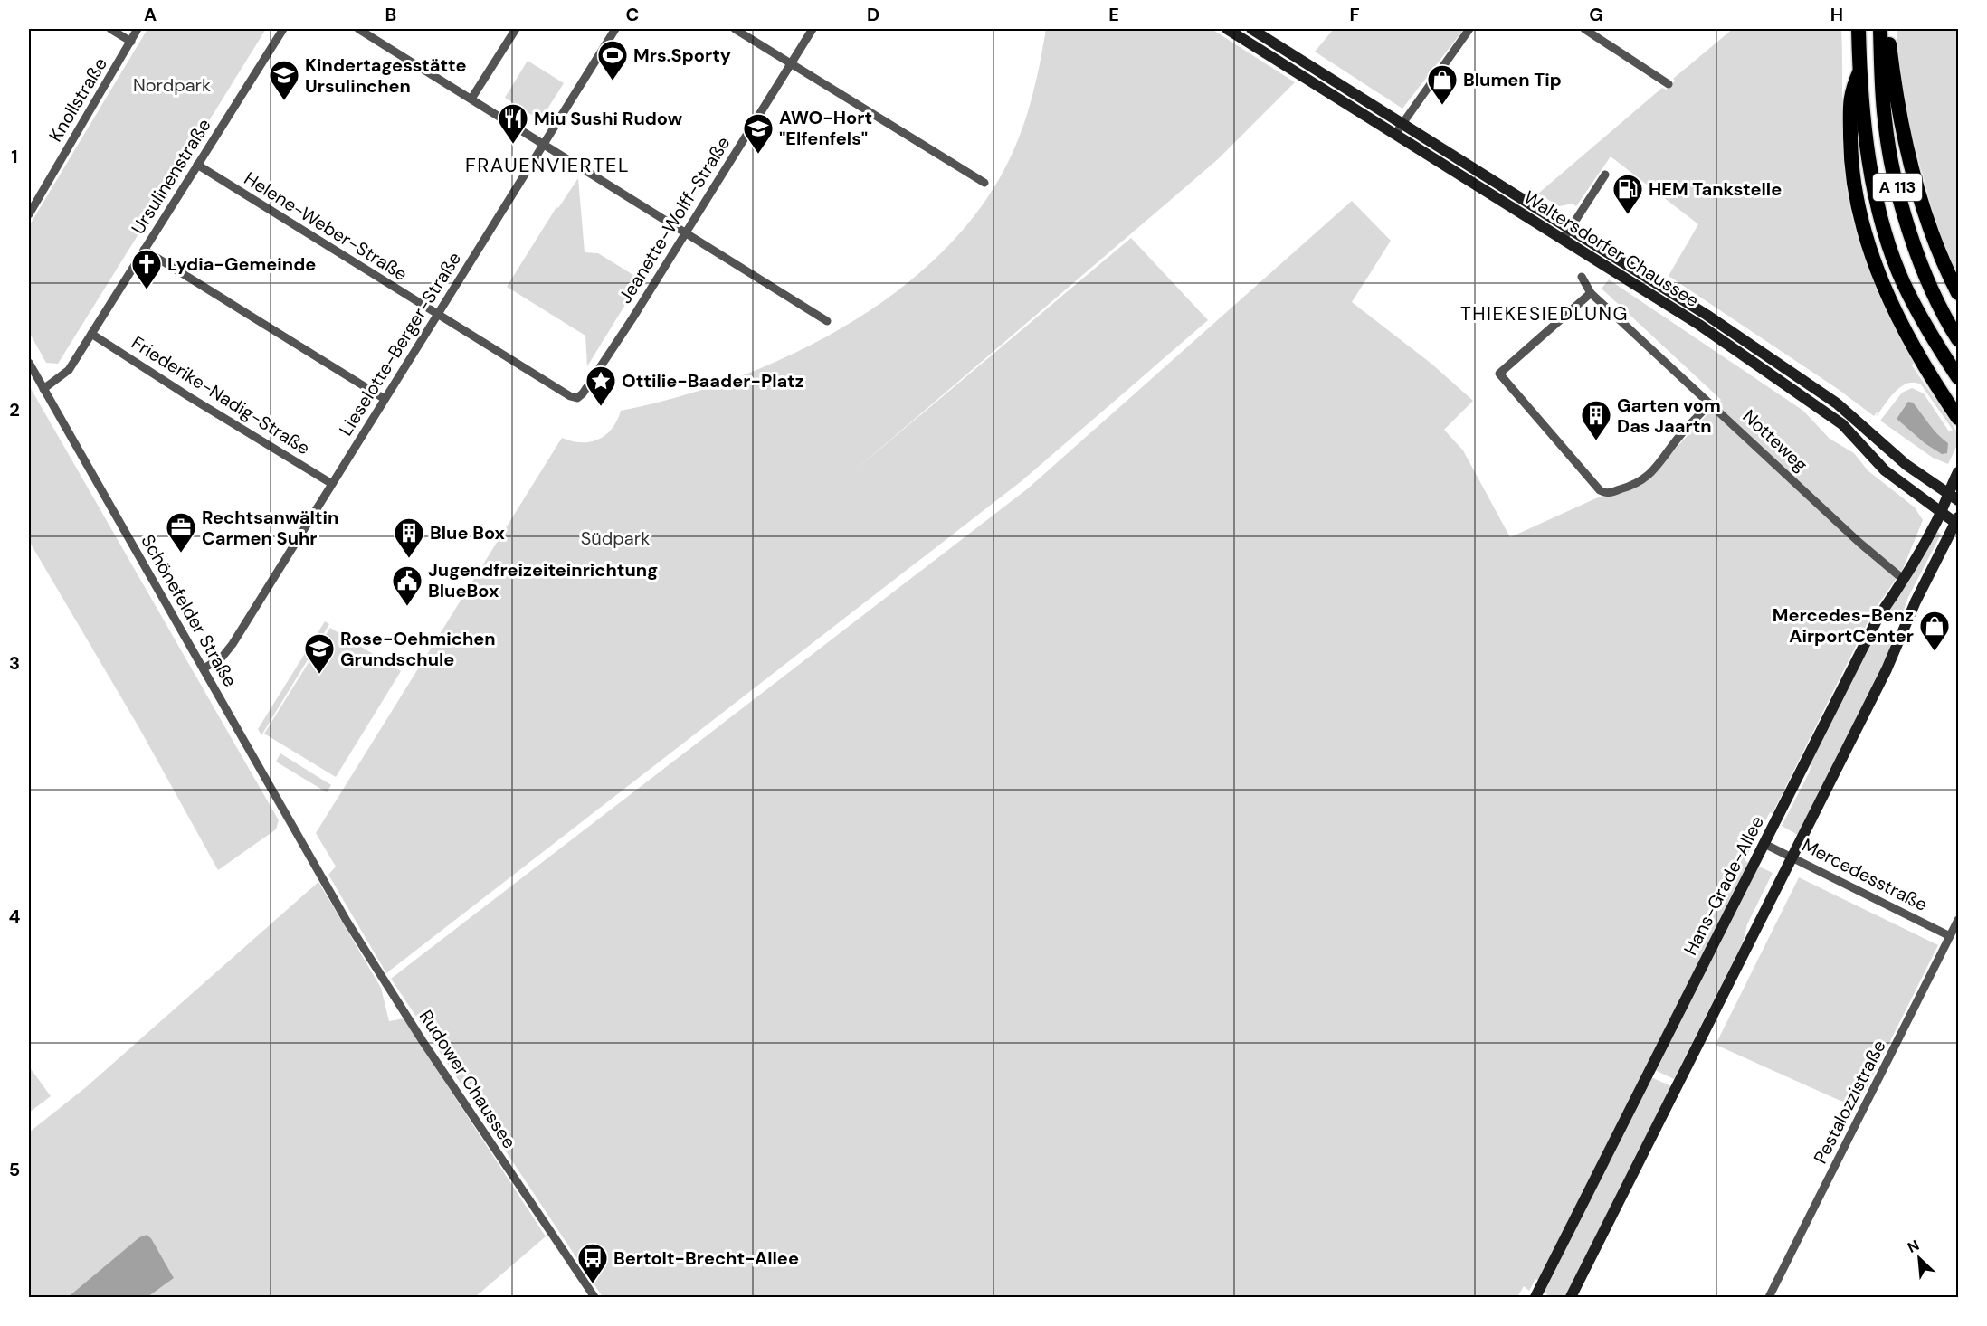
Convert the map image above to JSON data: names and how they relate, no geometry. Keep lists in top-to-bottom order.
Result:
{
  "streets": {
    "highway": ["A 113"],
    "street": [
      "Knollstraße",
      "Ursulinenstraße",
      "Jeanette-Wolff-Straße",
      "Helene-Weber-Straße",
      "Waltersdorfer Chaussee",
      "Lieselotte-Berger-Straße",
      "Friederike-Nadig-Straße",
      "Notteweg",
      "Schönefelder Straße",
      "Mercedesstraße",
      "Hans-Grade-Allee",
      "Rudower Chaussee",
      "Pestalozzistraße"
    ]
  },
  "crossings": [
    ["Ursulinenstraße", "Helene-Weber-Straße"],
    ["Ursulinenstraße", "Friederike-Nadig-Straße"],
    ["Ursulinenstraße", "Schönefelder Straße"],
    ["Jeanette-Wolff-Straße", "Helene-Weber-Straße"],
    ["Helene-Weber-Straße", "Lieselotte-Berger-Straße"],
    ["Waltersdorfer Chaussee", "Hans-Grade-Allee"],
    ["Lieselotte-Berger-Straße", "Friederike-Nadig-Straße"],
    ["Lieselotte-Berger-Straße", "Schönefelder Straße"],
    ["Notteweg", "Hans-Grade-Allee"],
    ["Schönefelder Straße", "Rudower Chaussee"],
    ["Mercedesstraße", "Hans-Grade-Allee"],
    ["Mercedesstraße", "Pestalozzistraße"]
  ],
  "districts": ["FRAUENVIERTEL", "THIEKESIEDLUNG"],
  "parks": ["Nordpark", "Südpark"],
  "places": {
    "sports": ["Mrs.Sporty"],
    "school or university": ["Kindertagesstätte Ursulinchen", "AWO-Hort \"Elfenfels\"", "Rose-Oehmichen Grundschule"],
    "shop": ["Blumen Tip", "Mercedes-Benz AirportCenter"],
    "restaurant": ["Miu Sushi Rudow"],
    "fuel station": ["HEM Tankstelle"],
    "church": ["Lydia-Gemeinde"],
    "place": ["Ottilie-Baader-Platz"],
    "building": ["Garten vom Das Jaartn", "Blue Box"],
    "office": ["Rechtsanwältin Carmen Suhr"],
    "public building": ["Jugendfreizeiteinrichtung BlueBox"],
    "bus stop": ["Bertolt-Brecht-Allee"]
  },
  "north": "top left",
  "grid": {
    "columns": [
      "A",
      "B",
      "C",
      "D",
      "E",
      "F",
      "G",
      "H"
    ],
    "rows": [
      "1",
      "2",
      "3",
      "4",
      "5"
    ]
  }
}
